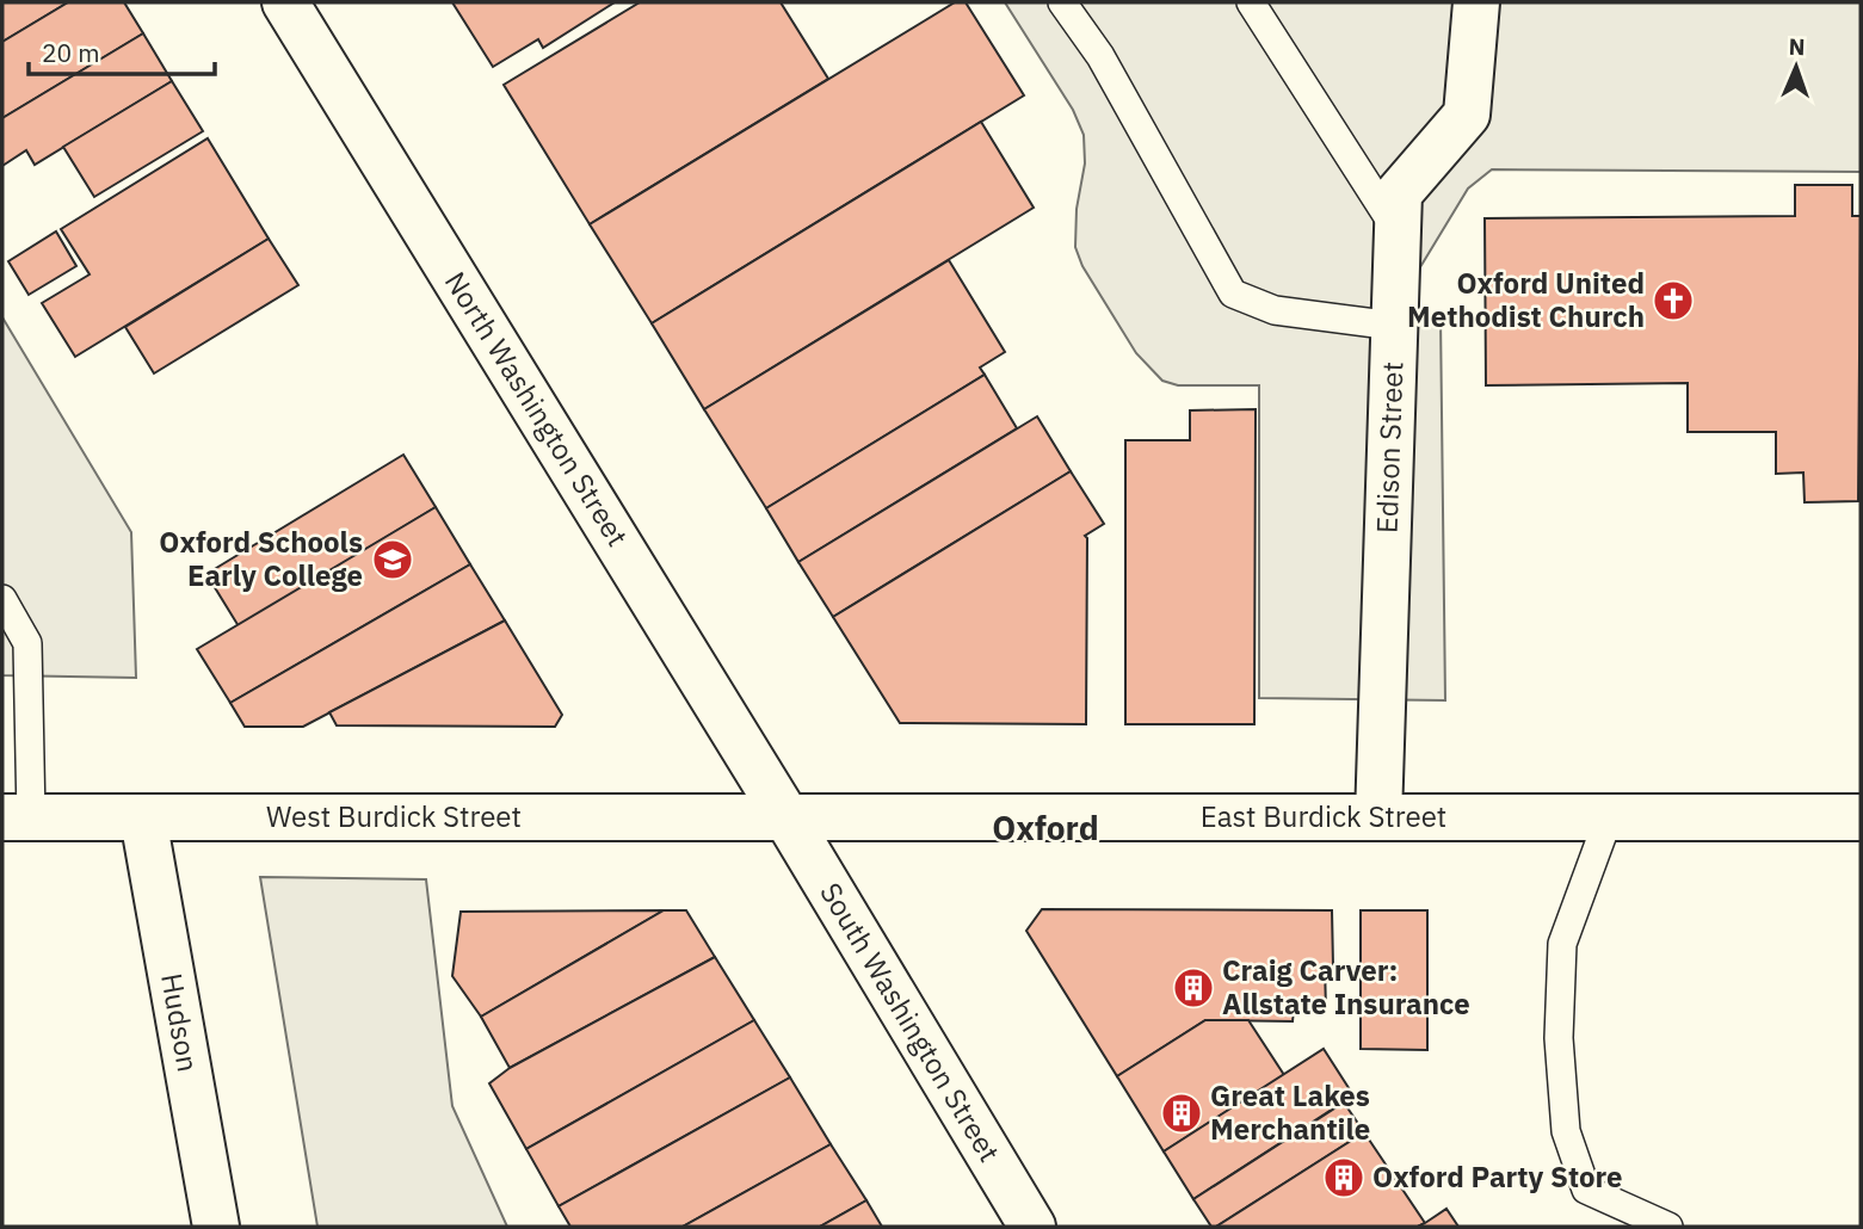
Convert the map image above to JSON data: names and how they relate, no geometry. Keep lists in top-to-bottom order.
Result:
{
  "streets": {
    "main road": [
      "North Washington Street",
      "Edison Street",
      "West Burdick Street",
      "East Burdick Street",
      "Hudson",
      "South Washington Street"
    ]
  },
  "crossings": [
    ["North Washington Street", "West Burdick Street"],
    ["North Washington Street", "East Burdick Street"],
    ["North Washington Street", "South Washington Street"],
    ["Edison Street", "East Burdick Street"],
    ["West Burdick Street", "East Burdick Street"],
    ["West Burdick Street", "Hudson"],
    ["West Burdick Street", "South Washington Street"],
    ["East Burdick Street", "South Washington Street"]
  ],
  "districts": ["Oxford"],
  "places": {
    "church": ["Oxford United Methodist Church"],
    "school or university": ["Oxford Schools Early College"],
    "building": ["Craig Carver: Allstate Insurance", "Great Lakes Merchantile", "Oxford Party Store"]
  },
  "scale_bar": "20 m",
  "north": "top"
}
